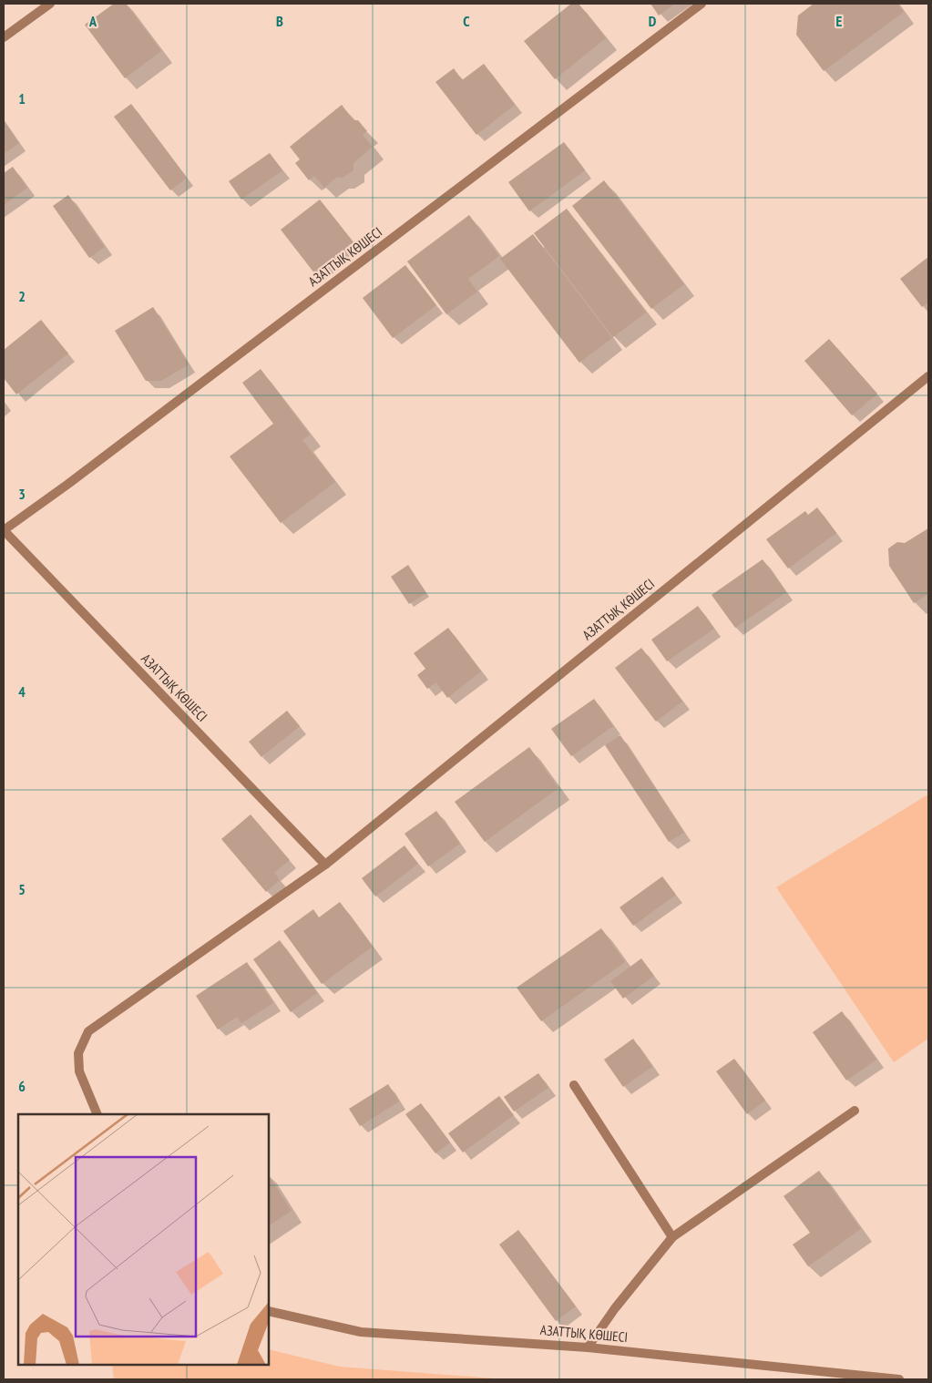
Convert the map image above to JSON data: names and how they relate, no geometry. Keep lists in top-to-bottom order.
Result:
{
  "streets": {
    "street": ["АЗАТТЫҚ КӨШЕСІ"]
  },
  "grid": {
    "columns": [
      "A",
      "B",
      "C",
      "D",
      "E"
    ],
    "rows": [
      "1",
      "2",
      "3",
      "4",
      "5",
      "6"
    ]
  }
}
